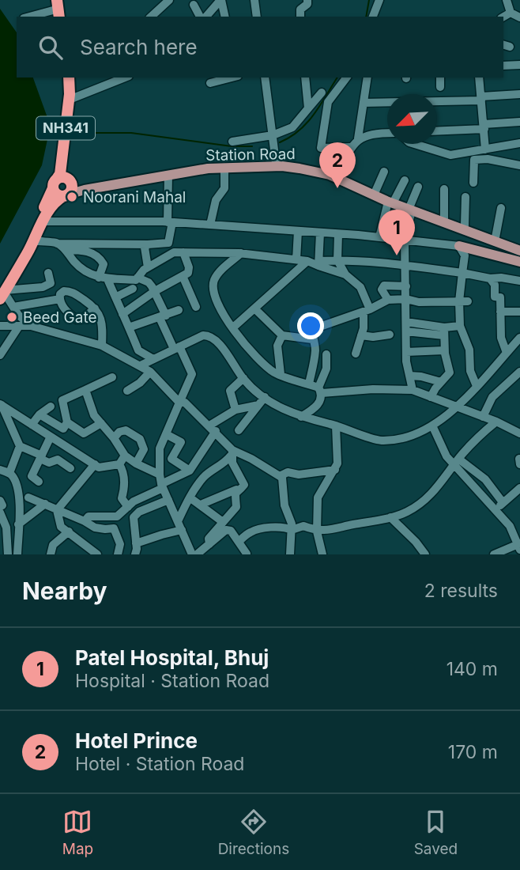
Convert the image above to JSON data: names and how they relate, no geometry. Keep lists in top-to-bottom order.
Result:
{
  "streets": {
    "highway": ["NH341"],
    "main road": ["Station Road"]
  },
  "crossings": [
    ["NH341", "Station Road"]
  ],
  "places": ["Noorani Mahal", "Beed Gate"],
  "north": "bottom left",
  "page": {
    "search": "Search here",
    "pins": ["2", "1"],
    "heading": ["Nearby", "2 results"],
    "list": [
      {
        "mark": "1",
        "name": "Patel Hospital, Bhuj",
        "note": "Hospital · Station Road",
        "value": "140 m"
      },
      {
        "mark": "2",
        "name": "Hotel Prince",
        "note": "Hotel · Station Road",
        "value": "170 m"
      }
    ],
    "nav": ["Map", "Directions", "Saved"]
  }
}
